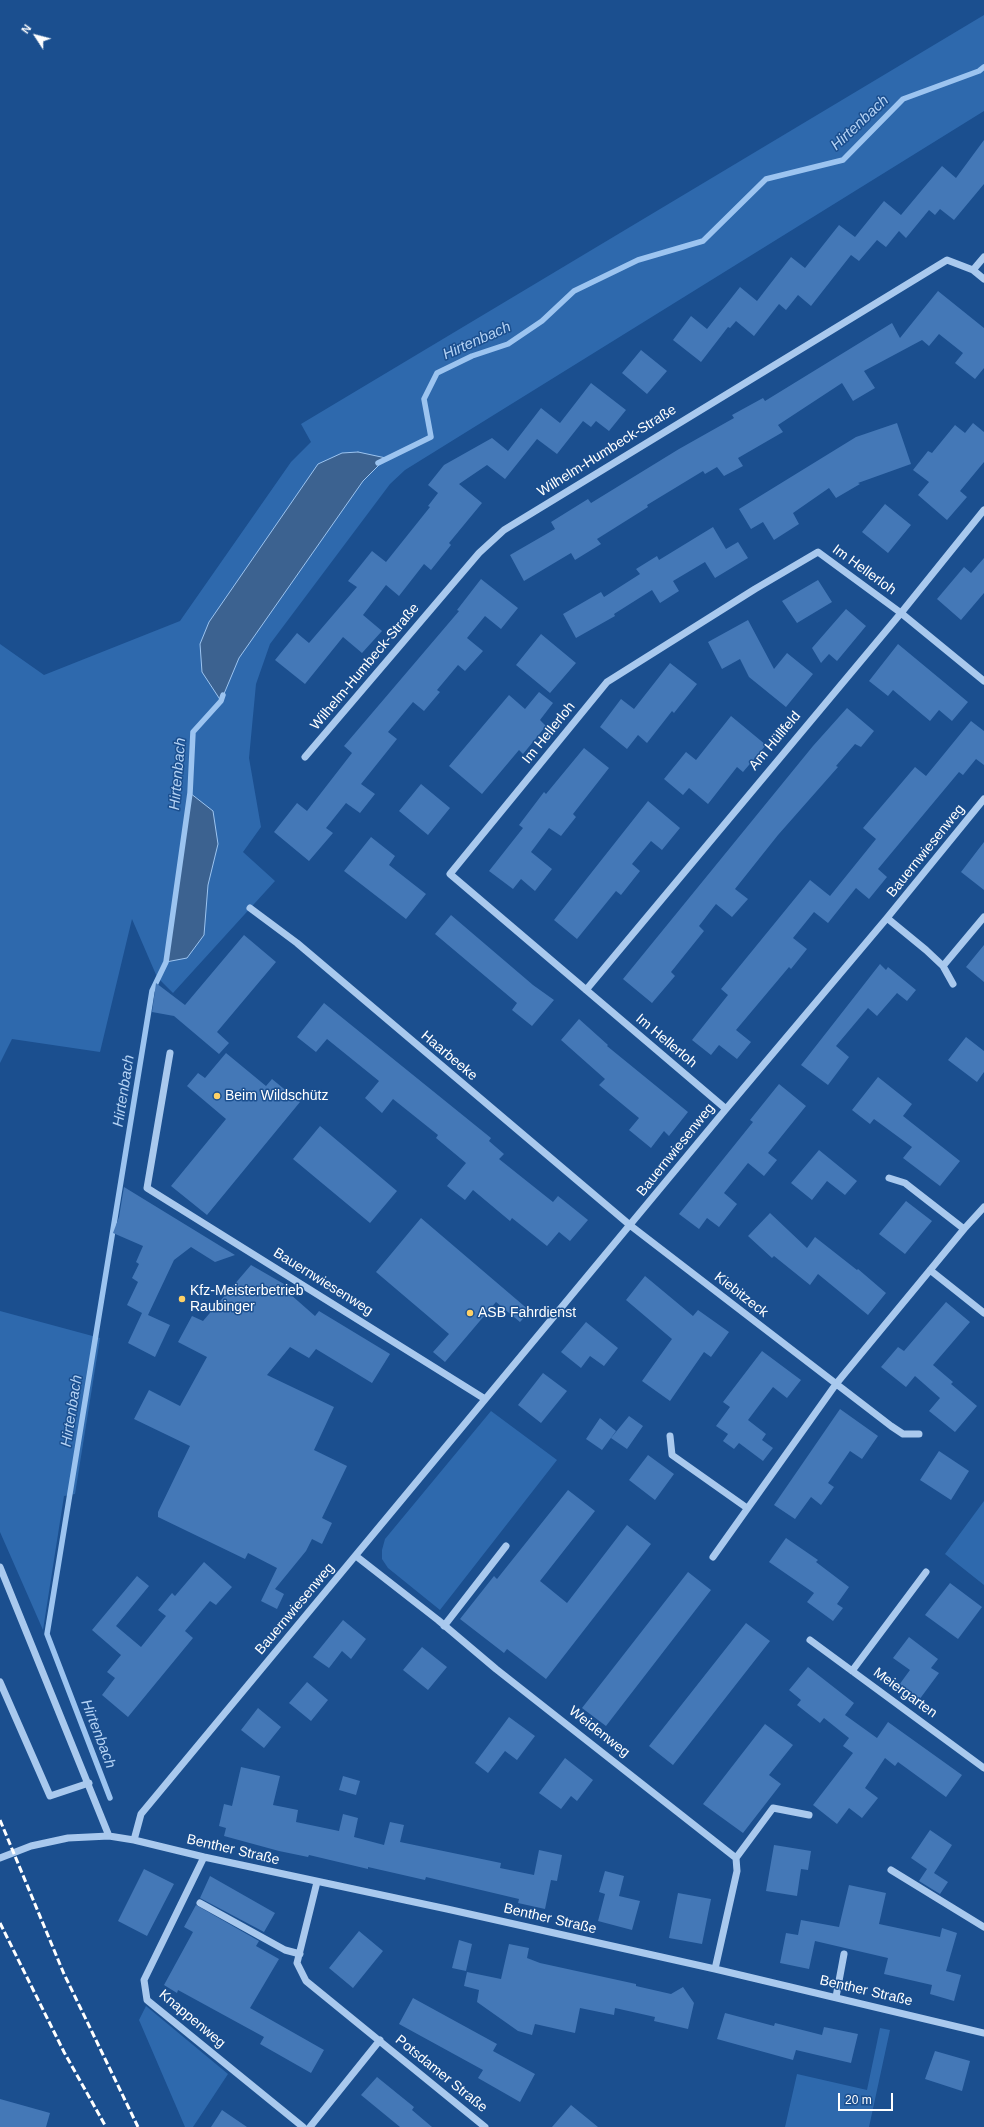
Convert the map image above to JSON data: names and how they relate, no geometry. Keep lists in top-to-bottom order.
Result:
{
  "streets": {
    "street": [
      "Wilhelm-Humbeck-Straße",
      "Im Hellerloh",
      "Am Hüllfeld",
      "Bauernwiesenweg",
      "Haarbeeke",
      "Kiebitzeck",
      "Meiergarten",
      "Weidenweg",
      "Benther Straße",
      "Knappenweg",
      "Potsdamer Straße"
    ]
  },
  "crossings": [
    ["Im Hellerloh", "Am Hüllfeld"],
    ["Im Hellerloh", "Bauernwiesenweg"],
    ["Bauernwiesenweg", "Haarbeeke"],
    ["Bauernwiesenweg", "Kiebitzeck"],
    ["Bauernwiesenweg", "Weidenweg"],
    ["Bauernwiesenweg", "Benther Straße"],
    ["Haarbeeke", "Kiebitzeck"],
    ["Benther Straße", "Knappenweg"],
    ["Benther Straße", "Potsdamer Straße"]
  ],
  "water": ["Hirtenbach"],
  "places": ["Beim Wildschütz", "Kfz-Meisterbetrieb Raubinger", "ASB Fahrdienst"],
  "scale_bar": "20 m",
  "north": "top left"
}
